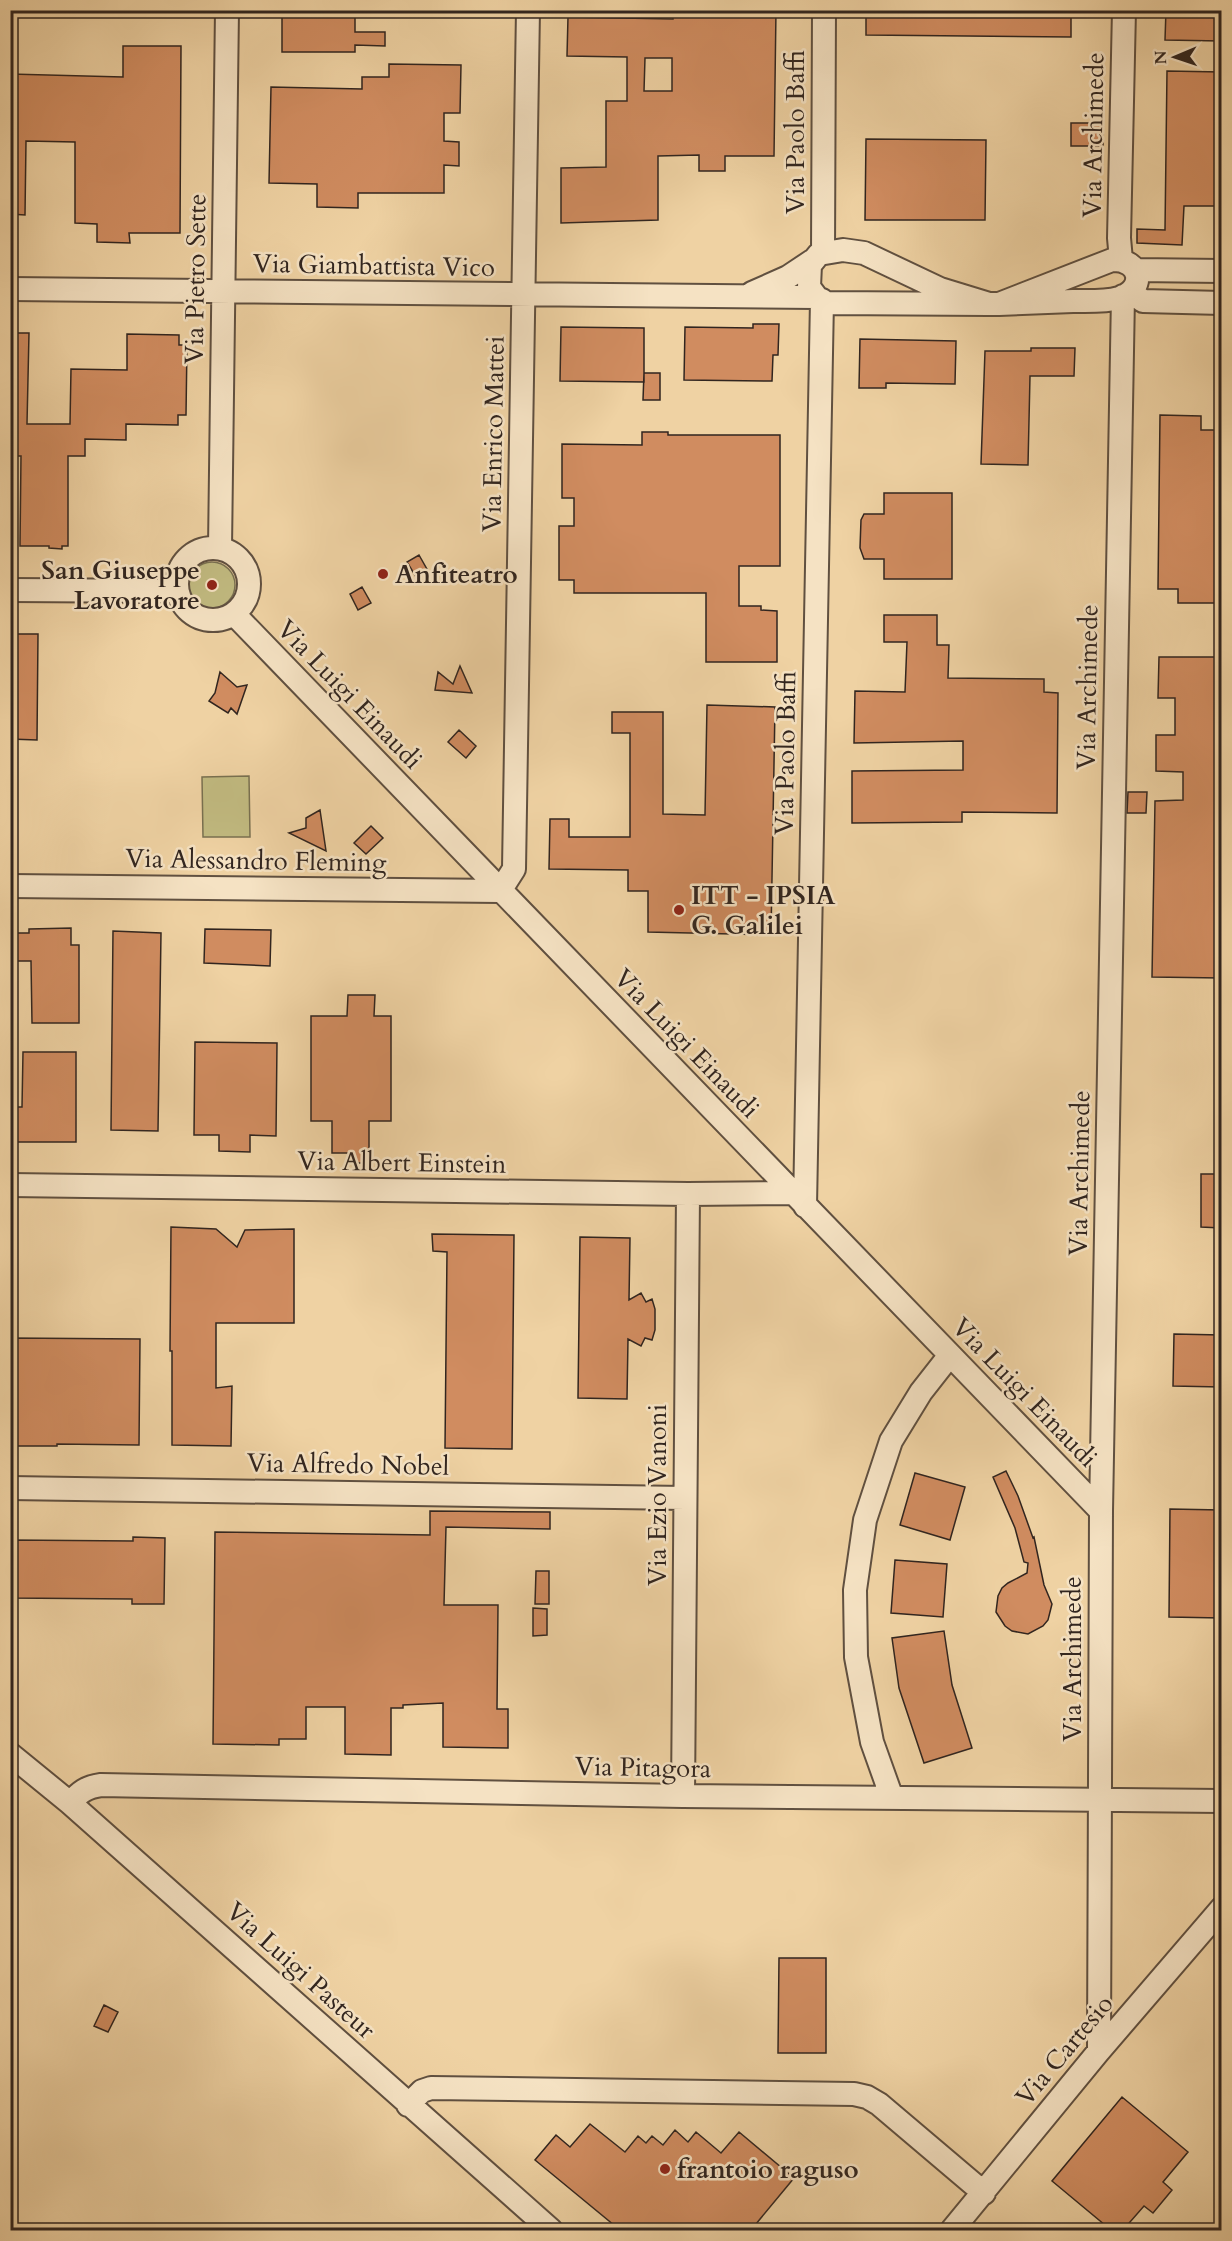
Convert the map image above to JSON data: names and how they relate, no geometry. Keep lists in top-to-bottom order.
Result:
{
  "streets": {
    "street": [
      "Via Paolo Baffi",
      "Via Archimede",
      "Via Giambattista Vico",
      "Via Pietro Sette",
      "Via Enrico Mattei",
      "Via Luigi Einaudi",
      "Via Alessandro Fleming",
      "Via Albert Einstein",
      "Via Alfredo Nobel",
      "Via Ezio Vanoni",
      "Via Pitagora",
      "Via Luigi Pasteur",
      "Via Cartesio"
    ]
  },
  "crossings": [
    ["Via Paolo Baffi", "Via Giambattista Vico"],
    ["Via Paolo Baffi", "Via Luigi Einaudi"],
    ["Via Paolo Baffi", "Via Albert Einstein"],
    ["Via Archimede", "Via Luigi Einaudi"],
    ["Via Archimede", "Via Pitagora"],
    ["Via Archimede", "Via Cartesio"],
    ["Via Giambattista Vico", "Via Pietro Sette"],
    ["Via Giambattista Vico", "Via Enrico Mattei"],
    ["Via Pietro Sette", "Via Luigi Einaudi"],
    ["Via Enrico Mattei", "Via Luigi Einaudi"],
    ["Via Enrico Mattei", "Via Alessandro Fleming"],
    ["Via Luigi Einaudi", "Via Alessandro Fleming"],
    ["Via Luigi Einaudi", "Via Albert Einstein"],
    ["Via Albert Einstein", "Via Ezio Vanoni"],
    ["Via Alfredo Nobel", "Via Ezio Vanoni"],
    ["Via Ezio Vanoni", "Via Pitagora"],
    ["Via Pitagora", "Via Luigi Pasteur"]
  ],
  "places": [
    "Anfiteatro",
    "San Giuseppe Lavoratore",
    "ITT - IPSIA G. Galilei",
    "frantoio raguso"
  ],
  "north": "left"
}
